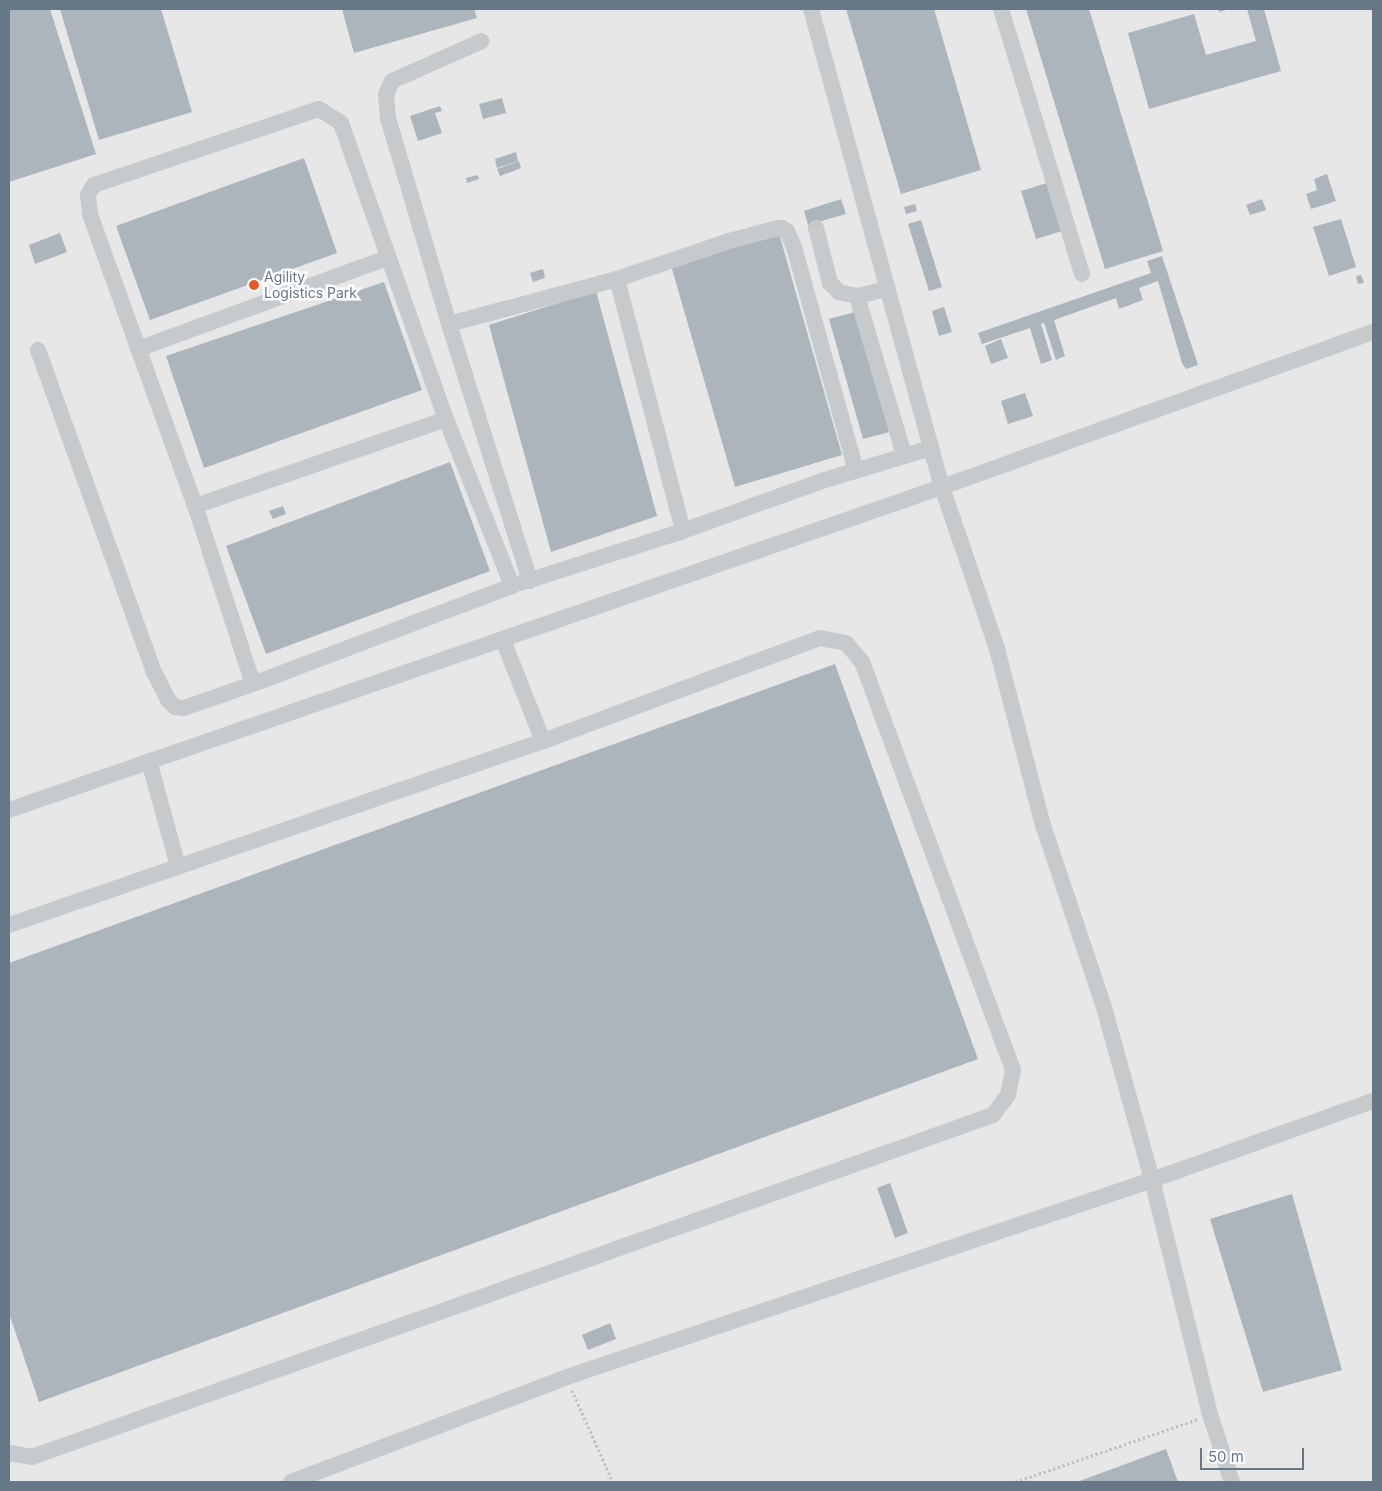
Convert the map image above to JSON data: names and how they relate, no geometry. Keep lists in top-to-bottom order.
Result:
{
  "places": ["Agility Logistics Park"],
  "scale_bar": "50 m"
}
